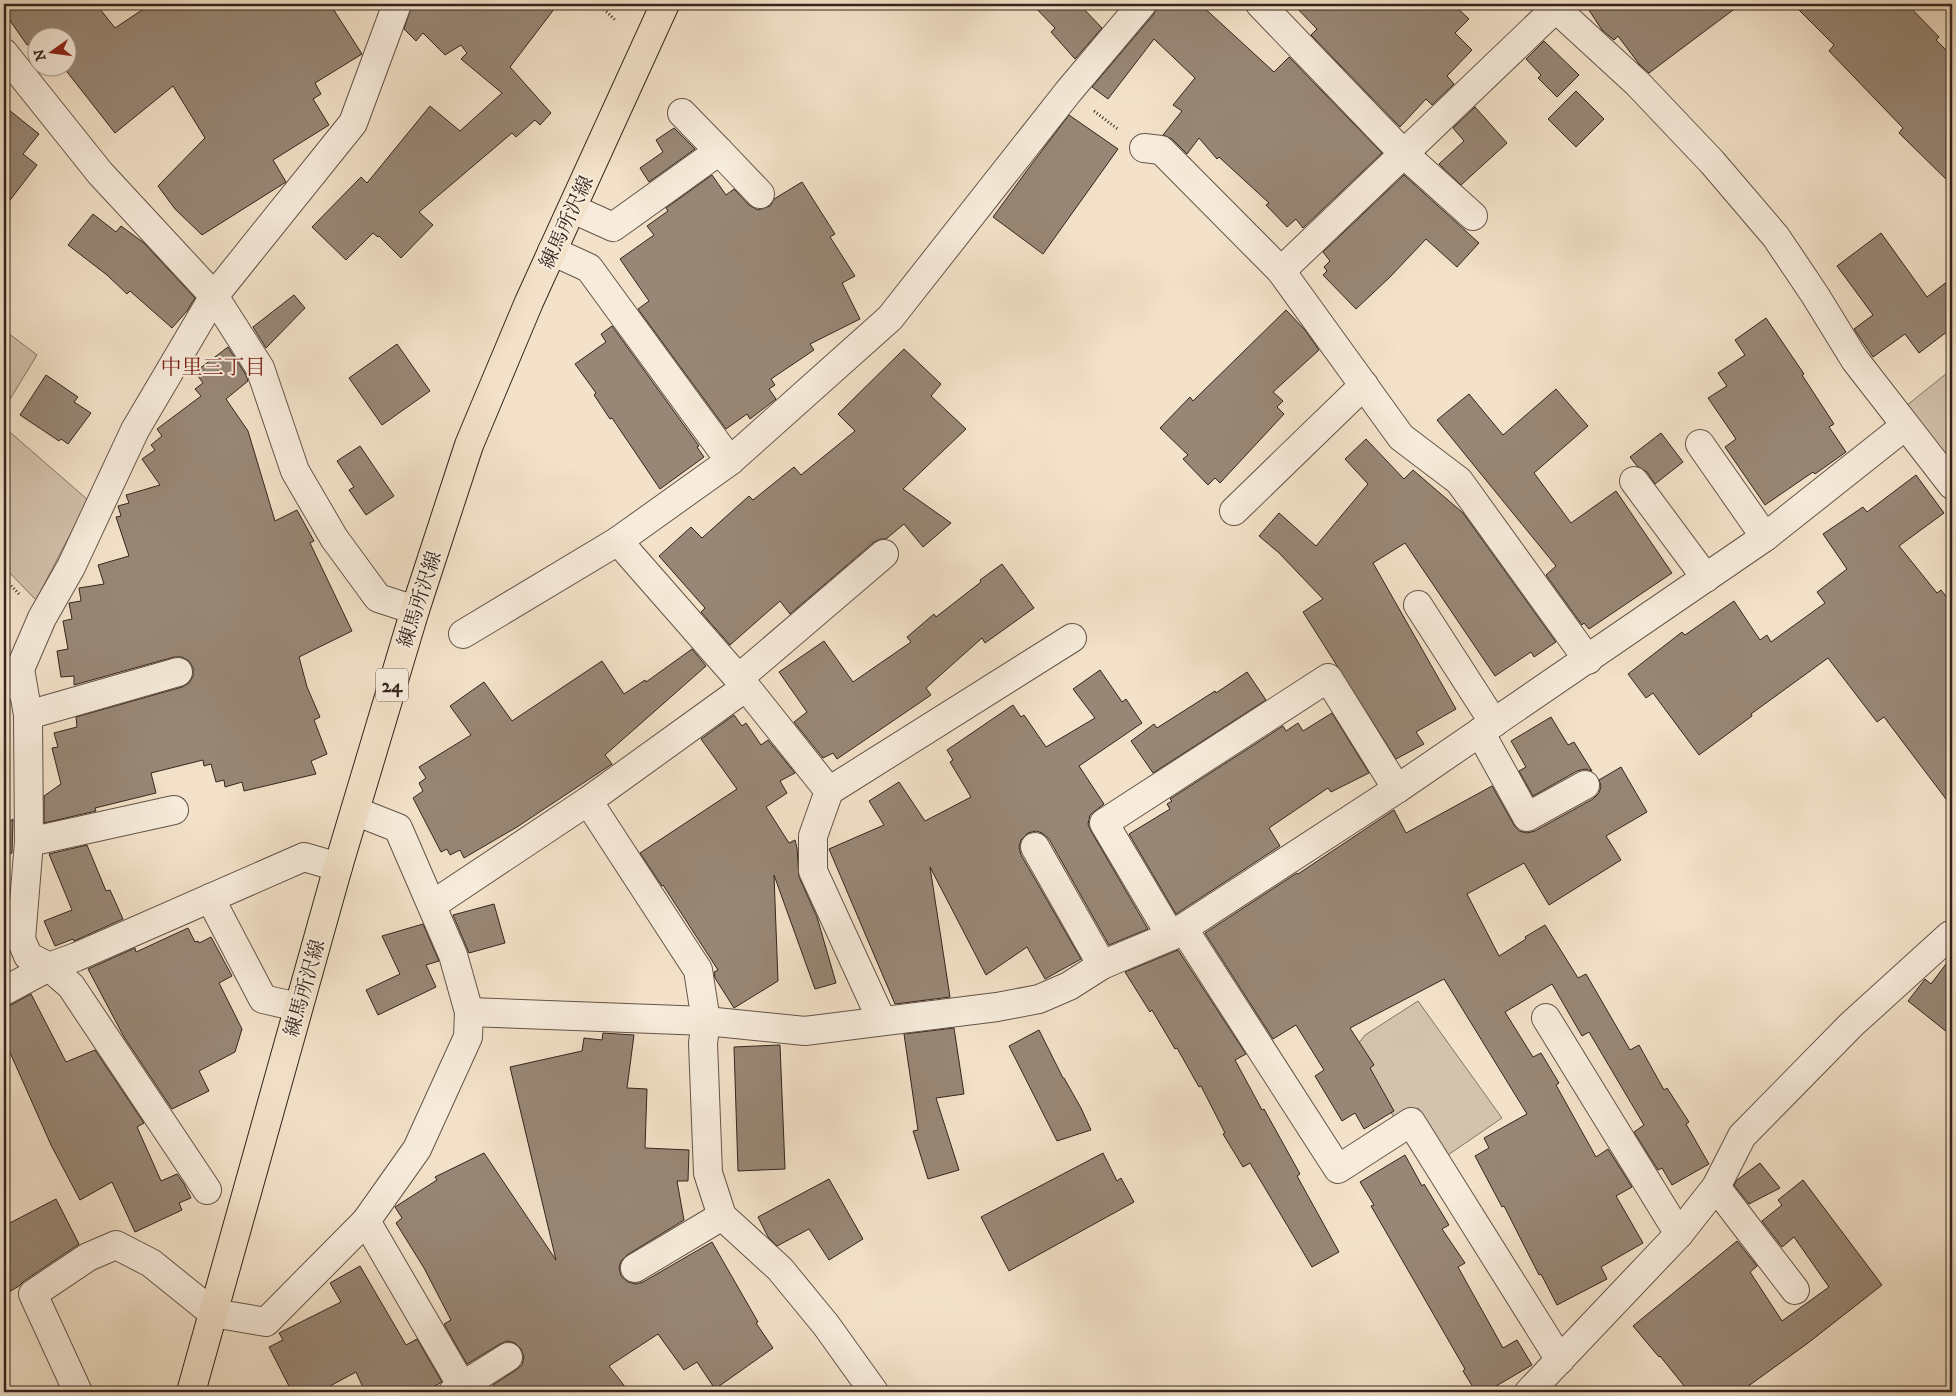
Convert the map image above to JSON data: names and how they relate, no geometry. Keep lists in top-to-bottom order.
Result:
{
  "streets": {
    "main road": ["練馬所沢線", "24"]
  },
  "districts": ["中里三丁目"],
  "north": "left"
}
